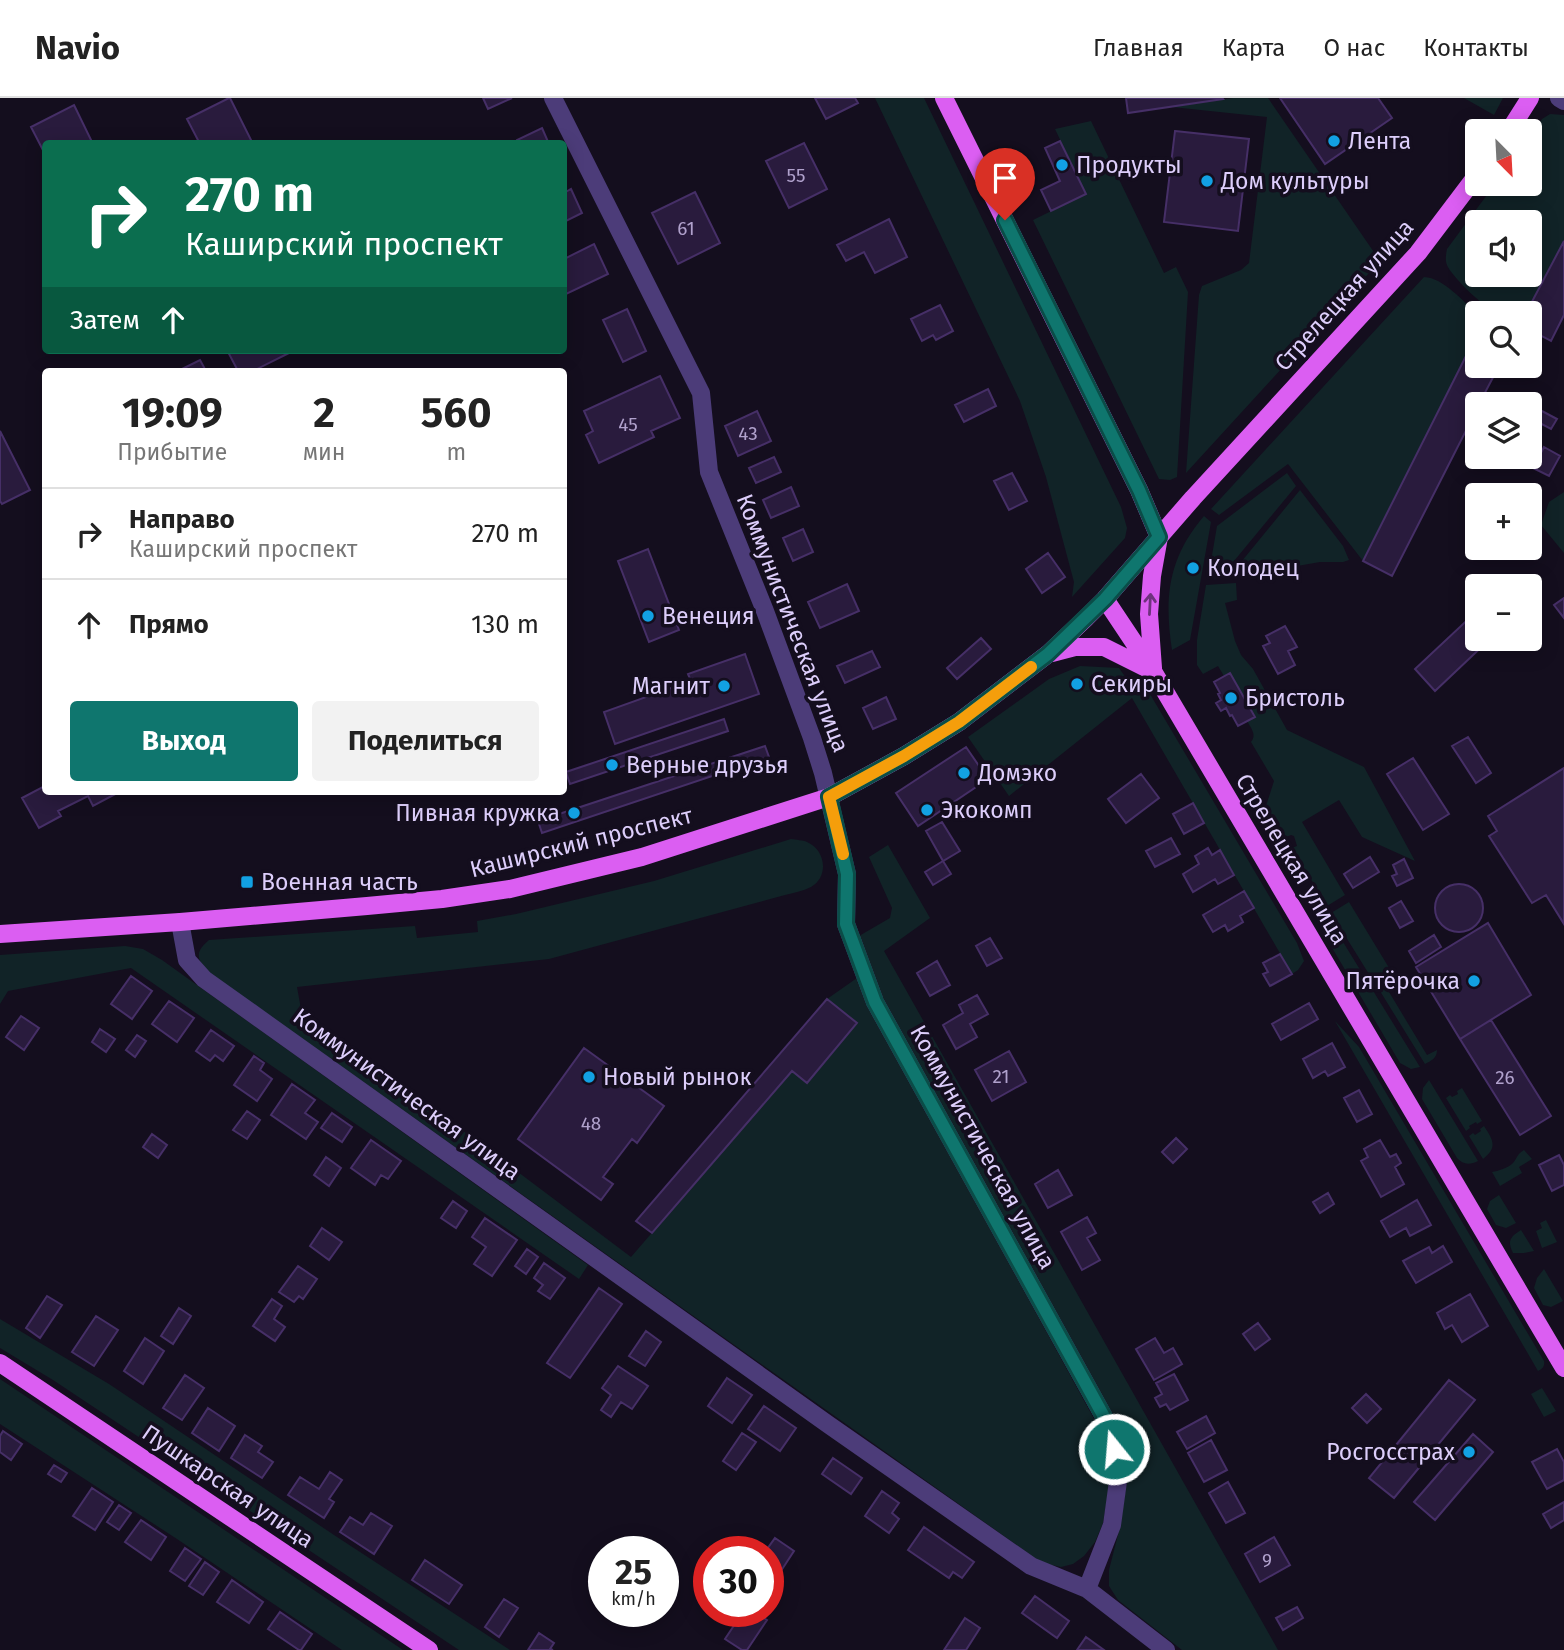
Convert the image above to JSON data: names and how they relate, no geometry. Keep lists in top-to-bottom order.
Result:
{
  "streets": {
    "main road": ["Стрелецкая улица", "Каширский проспект", "Пушкарская улица"],
    "street": ["Коммунистическая улица"]
  },
  "crossings": [
    ["Стрелецкая улица", "Каширский проспект"],
    ["Коммунистическая улица", "Каширский проспект"]
  ],
  "places": {
    "other": [
      "Лента",
      "Продукты",
      "Дом культуры",
      "Колодец",
      "Венеция",
      "Секиры",
      "Магнит",
      "Бристоль",
      "Верные друзья",
      "Домэко",
      "Экокомп",
      "Пивная кружка",
      "Пятёрочка",
      "Новый рынок",
      "Росгосстрах"
    ],
    "transit": ["Военная часть"]
  },
  "house_numbers": [
    "55",
    "61",
    "45",
    "43",
    "21",
    "26",
    "48",
    "9"
  ],
  "north": "bottom right",
  "page": {
    "header": "Navio",
    "nav": [
      "Главная",
      "Карта",
      "О нас",
      "Контакты"
    ],
    "map_buttons": ["+", "−"],
    "turn": ["270 m", "Каширский проспект"],
    "then": "Затем",
    "eta": [
      "19:09",
      "Прибытие",
      "2",
      "мин",
      "560",
      "m"
    ],
    "list": [
      {
        "name": "Направо",
        "note": "Каширский проспект",
        "value": "270 m"
      },
      {
        "name": "Прямо",
        "value": "130 m"
      }
    ],
    "buttons": ["Выход", "Поделиться"],
    "speed": "25 km/h",
    "limit": "30"
  }
}
